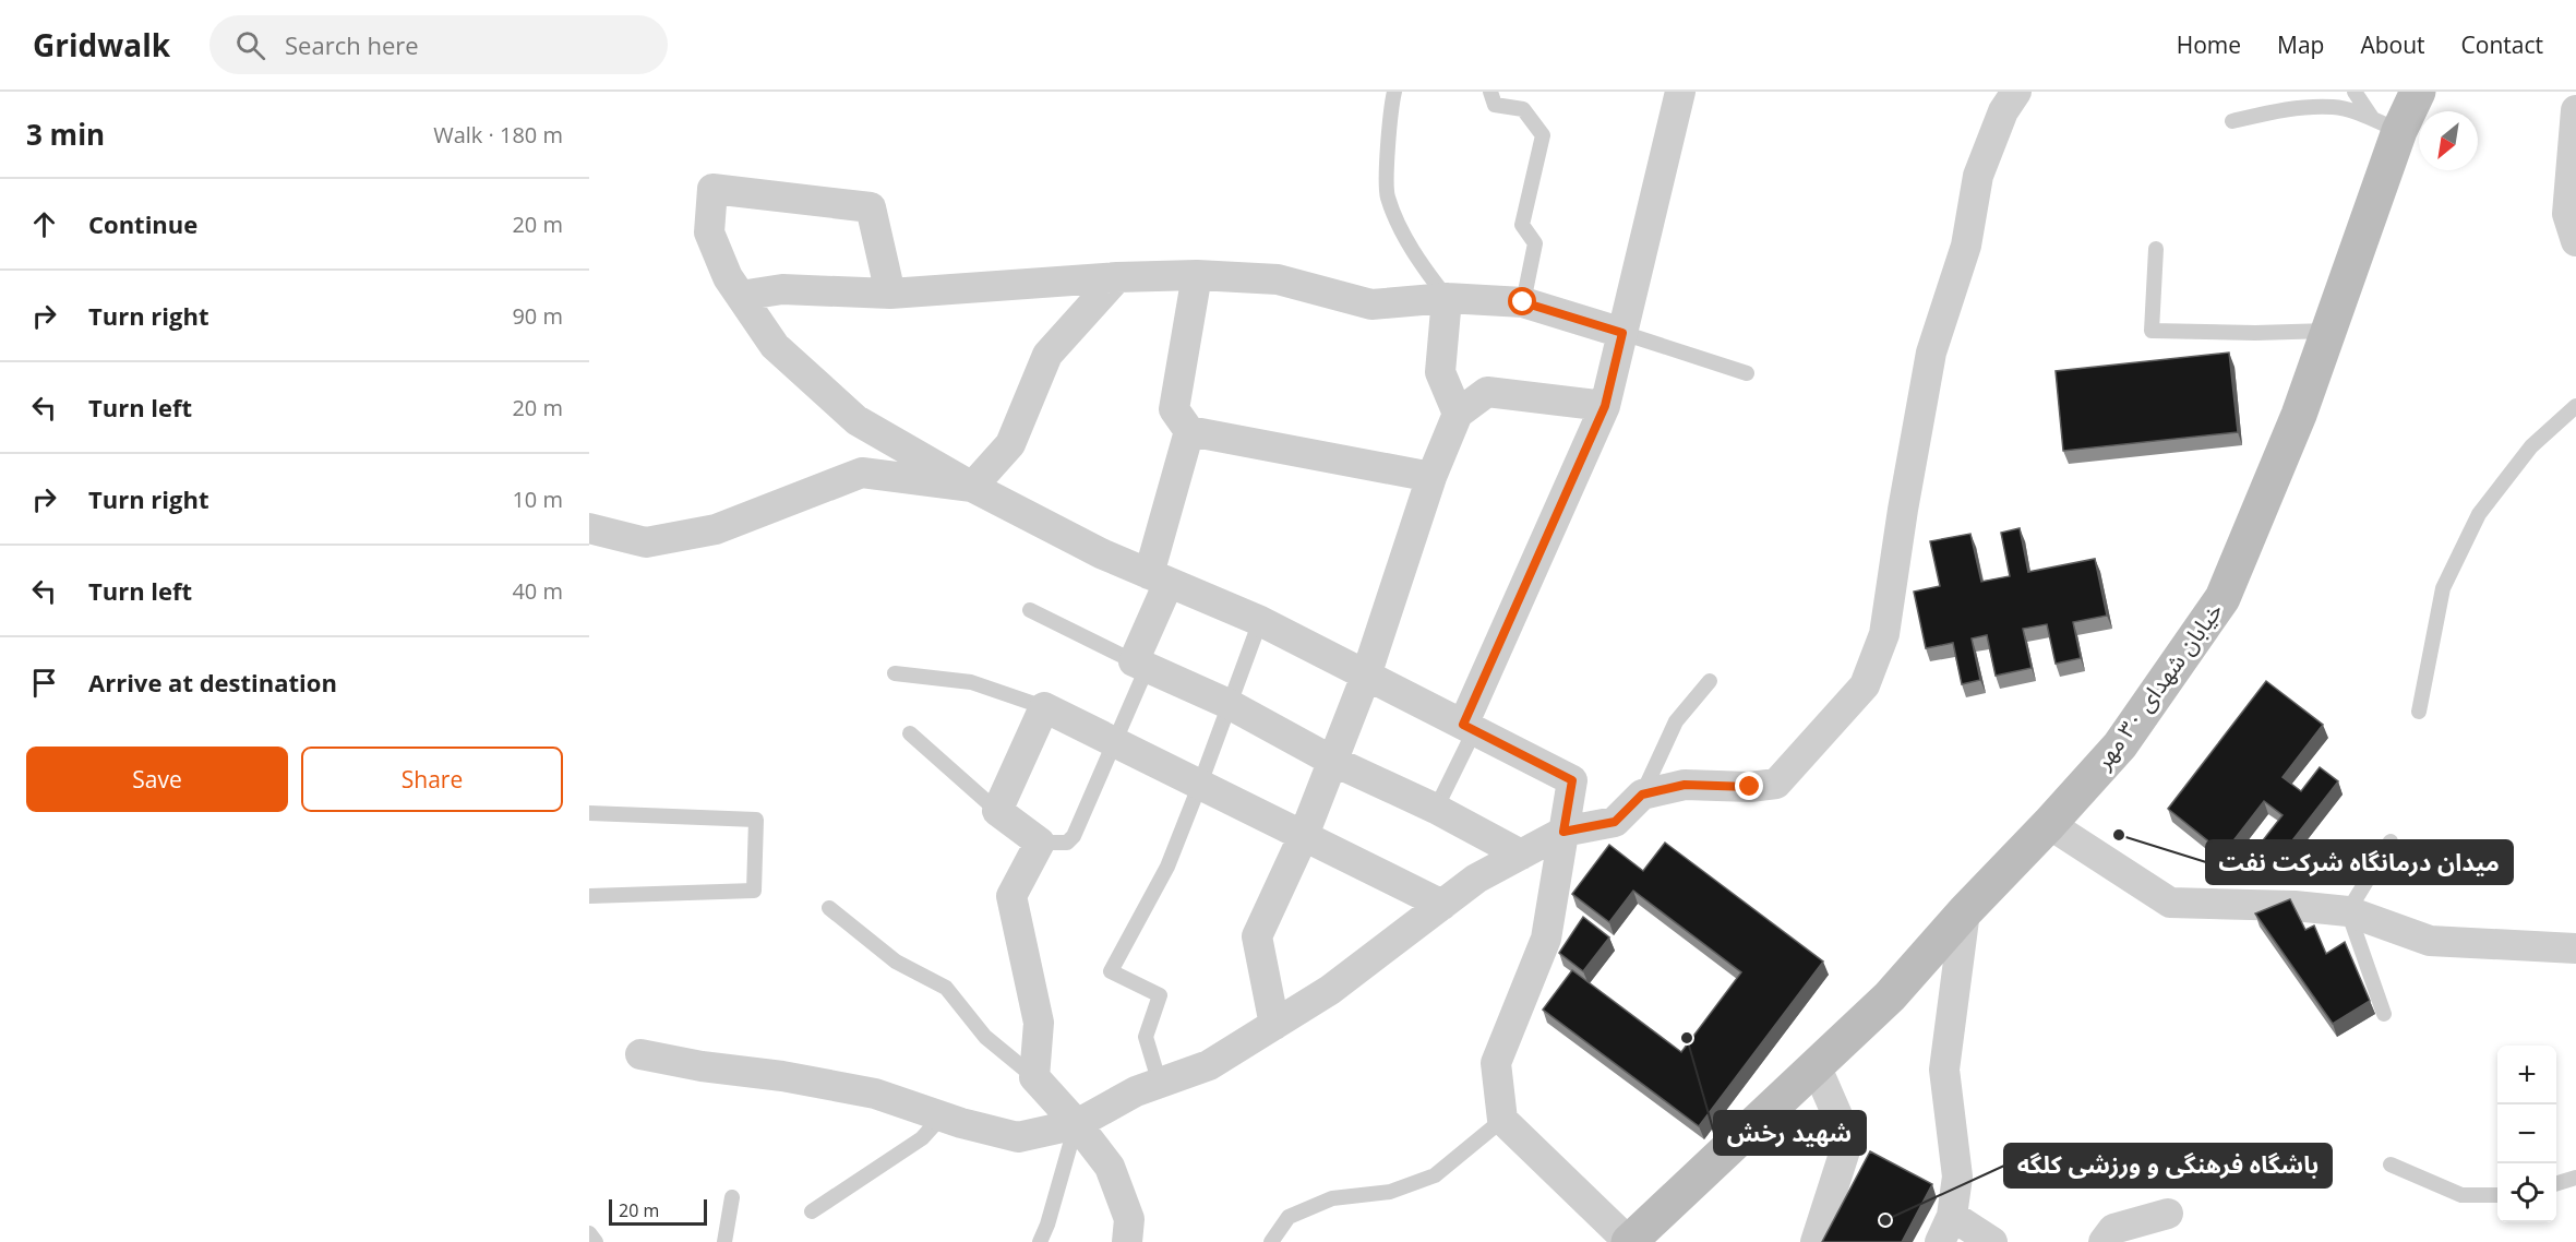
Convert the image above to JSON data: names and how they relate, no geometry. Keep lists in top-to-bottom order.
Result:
{
  "streets": {
    "main road": ["خیابان شهدای ۳۰ مهر"]
  },
  "places": ["میدان درمانگاه شرکت نفت", "شهید رخش", "باشگاه فرهنگی و ورزشی کلگه"],
  "scale_bar": "20 m",
  "north": "bottom left",
  "page": {
    "header": "Gridwalk",
    "search": "Search here",
    "nav": [
      "Home",
      "Map",
      "About",
      "Contact"
    ],
    "heading": ["3 min", "Walk · 180 m"],
    "list": [
      ["Continue", "20 m"],
      ["Turn right", "90 m"],
      ["Turn left", "20 m"],
      ["Turn right", "10 m"],
      ["Turn left", "40 m"],
      "Arrive at destination"
    ],
    "buttons": ["Save", "Share"],
    "map_buttons": ["+", "−"],
    "scale": "20 m"
  }
}
